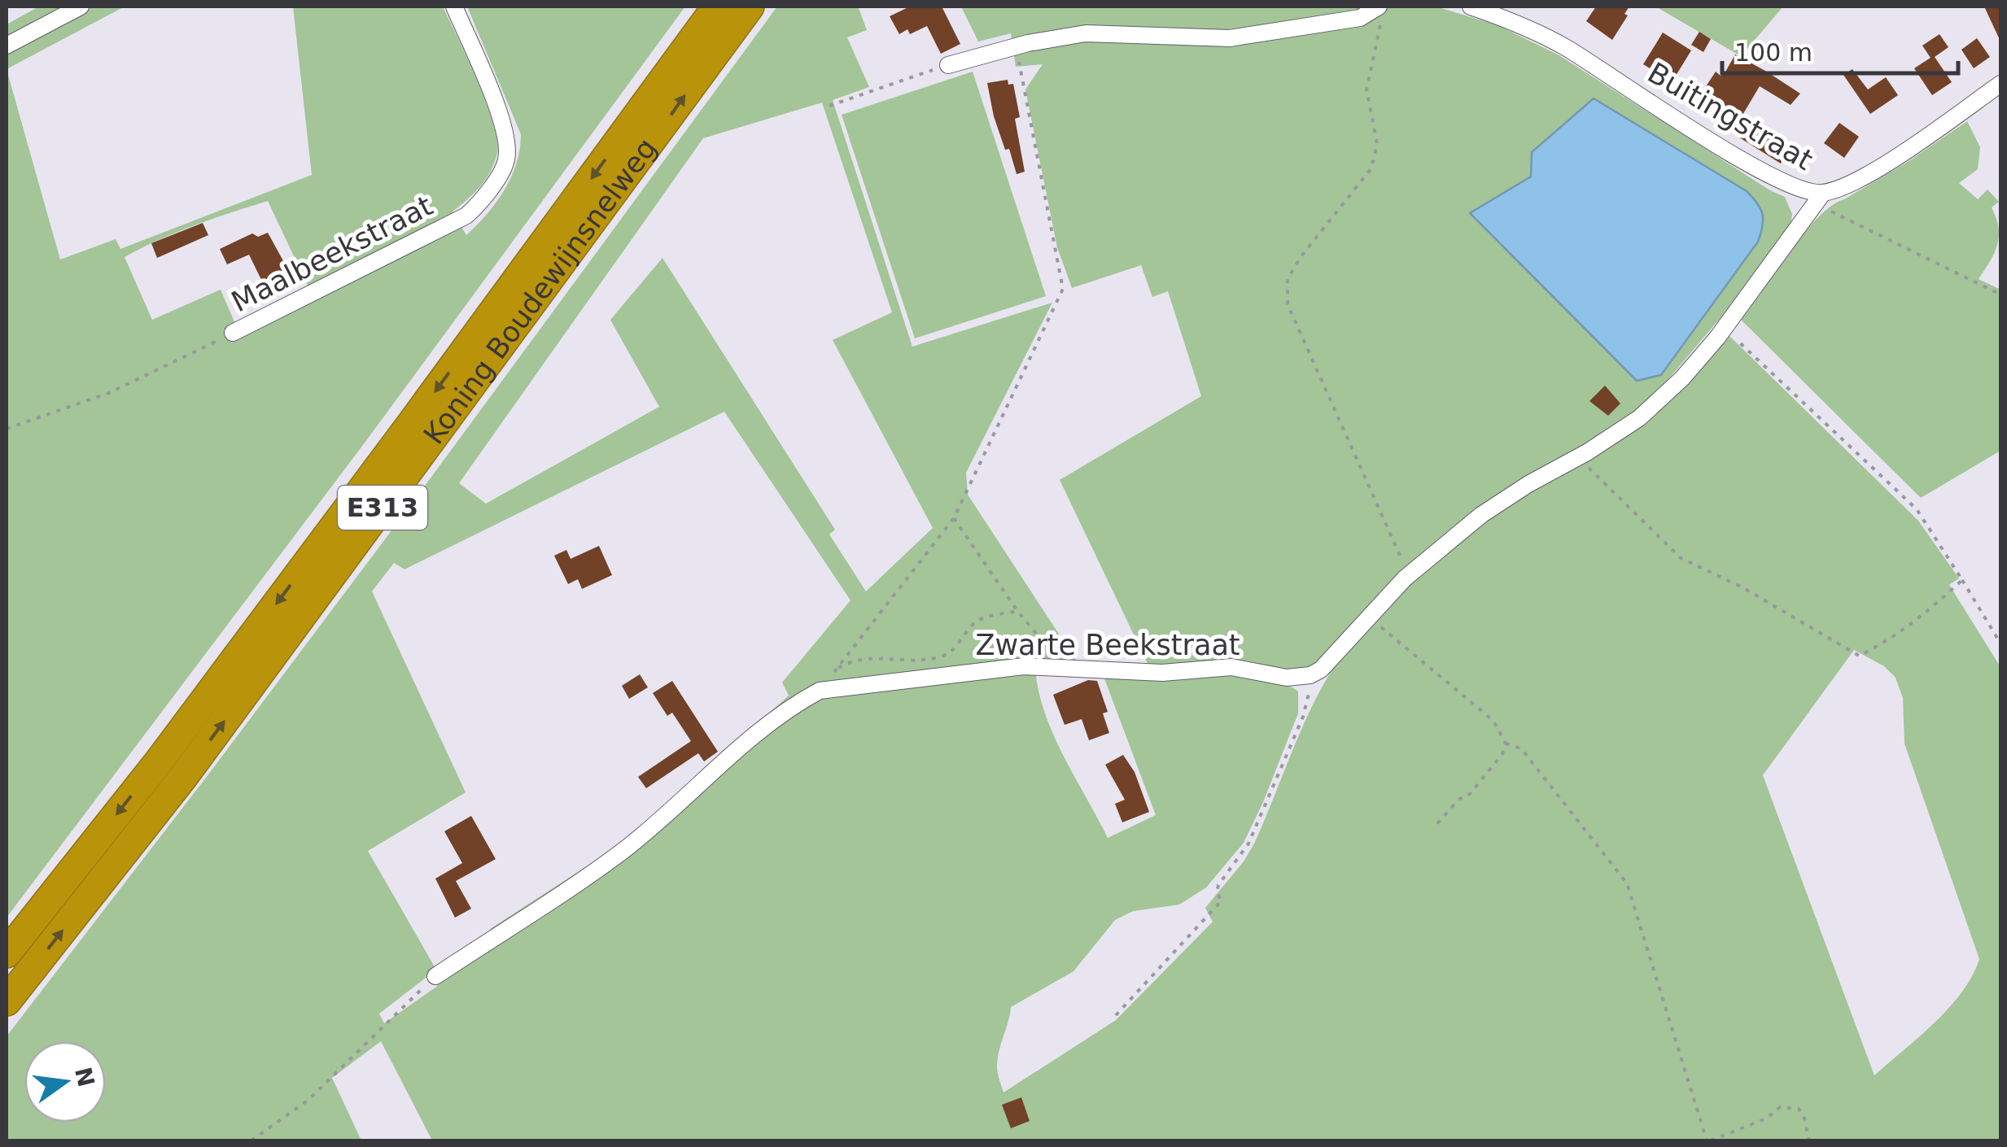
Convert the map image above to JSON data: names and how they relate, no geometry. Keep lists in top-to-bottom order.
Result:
{
  "streets": {
    "highway": ["Koning Boudewijnsnelweg", "E313"],
    "street": ["Buitingstraat", "Maalbeekstraat", "Zwarte Beekstraat"]
  },
  "scale_bar": "100 m",
  "north": "right"
}
